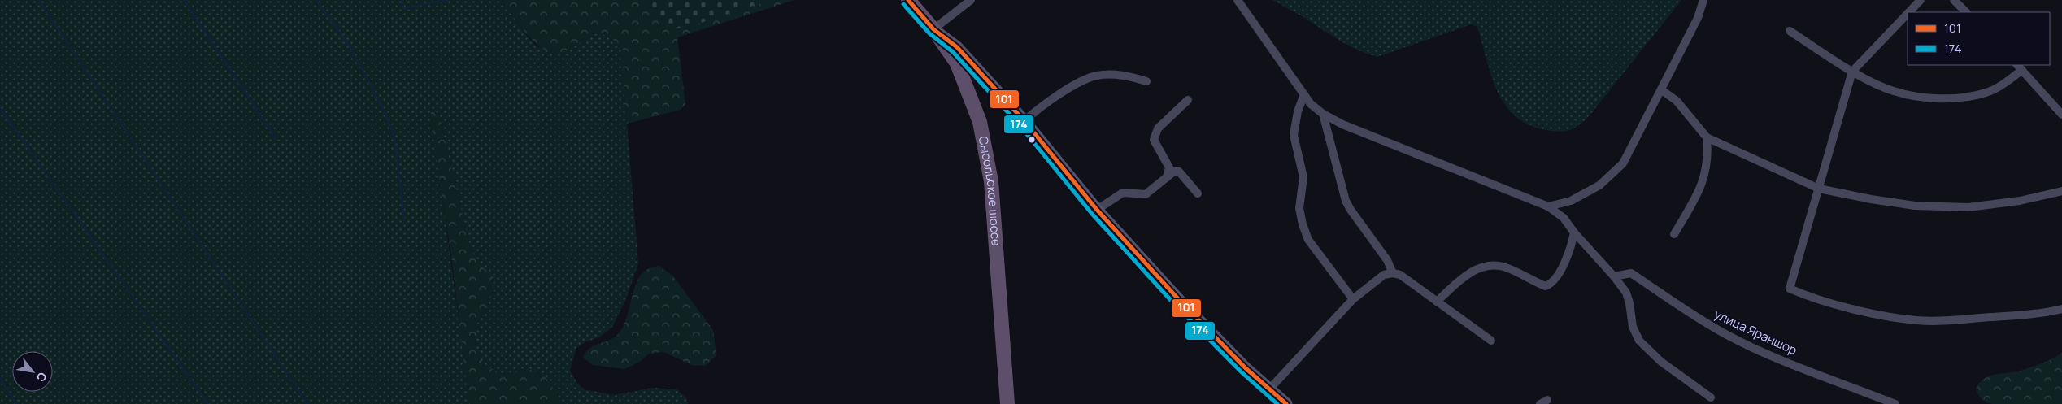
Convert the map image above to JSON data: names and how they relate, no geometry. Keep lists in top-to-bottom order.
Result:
{
  "streets": {
    "highway": ["Сысольское шоссе"],
    "street": ["улица Яраншор"]
  },
  "lines": ["transit line 101", "transit line 174"],
  "legend": ["101", "174"],
  "north": "bottom right"
}
